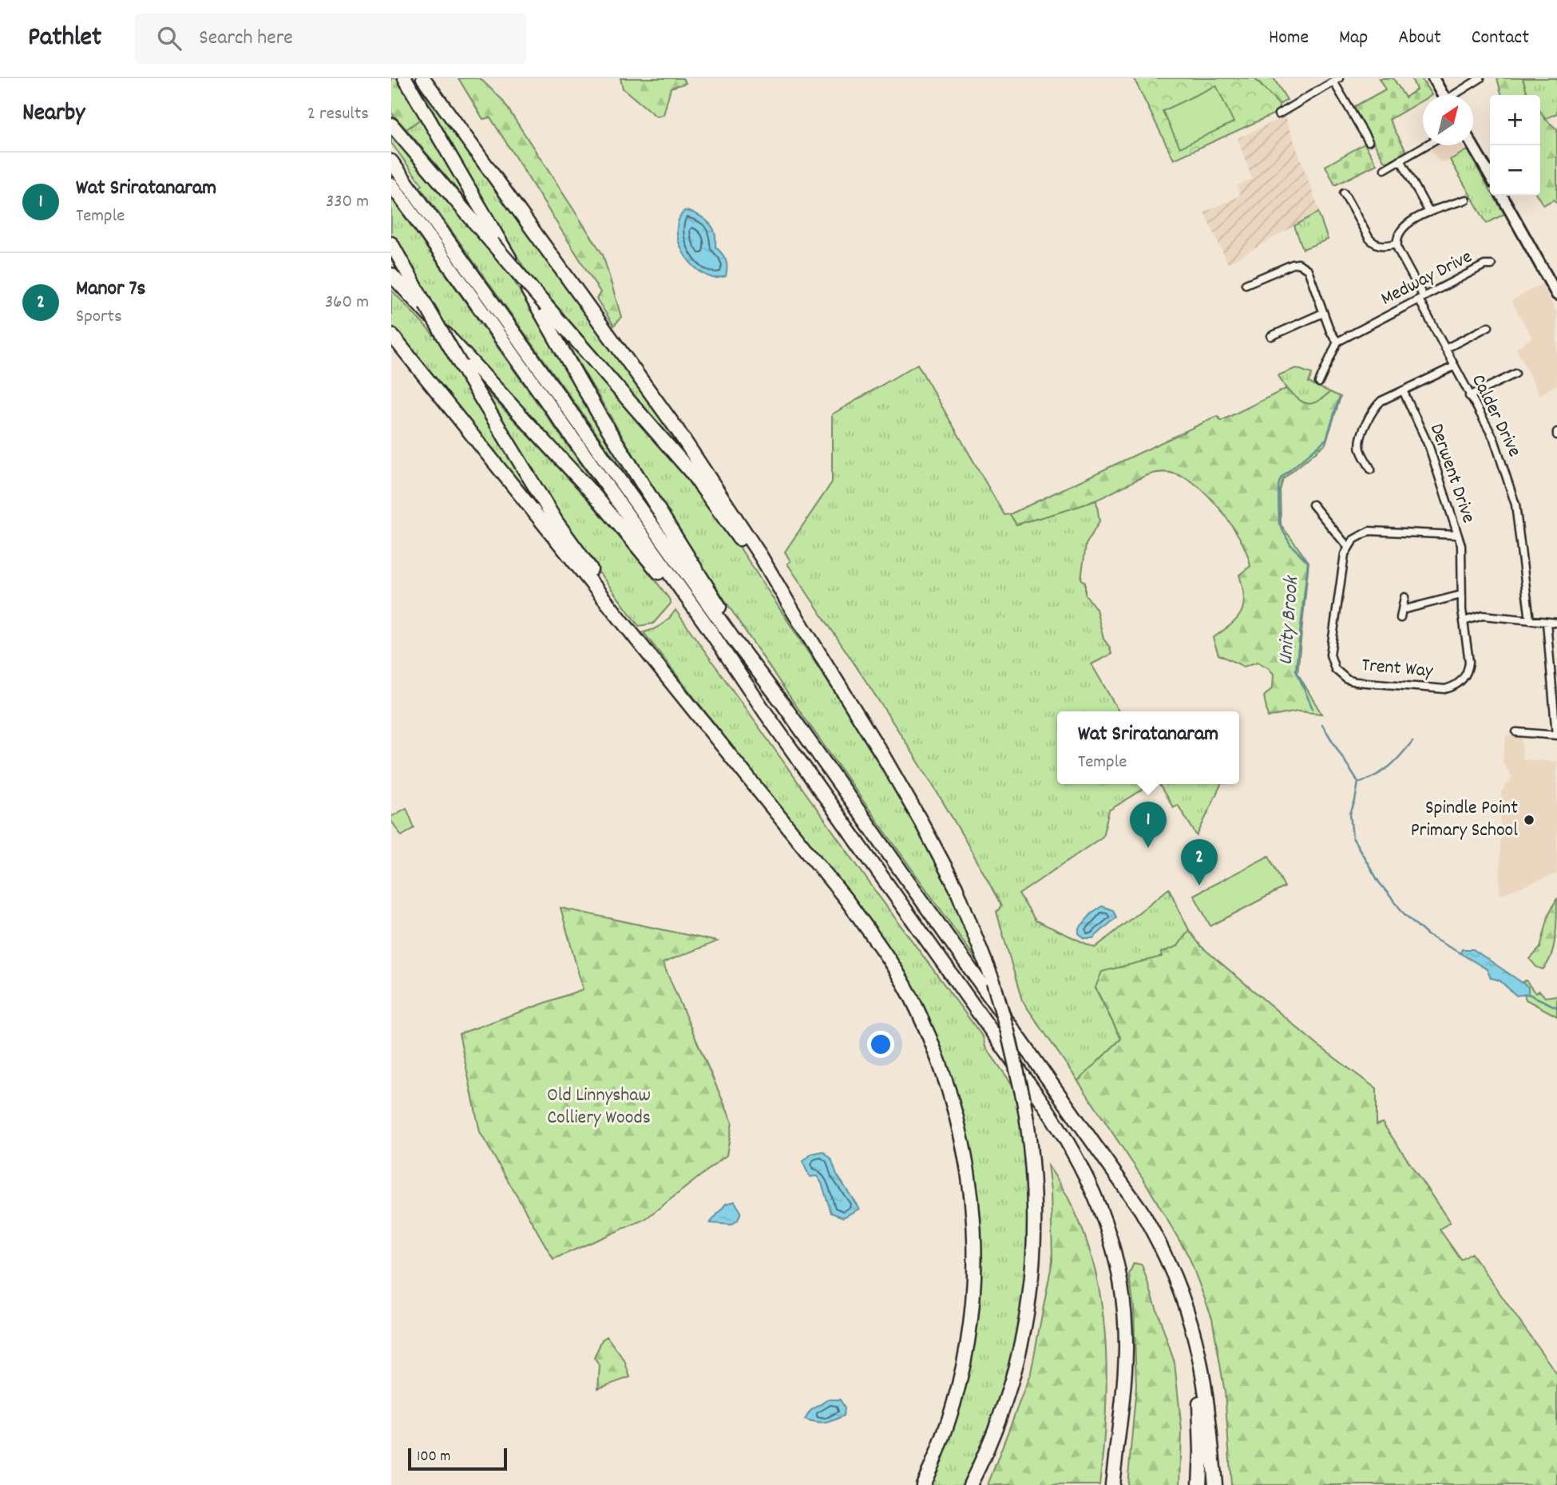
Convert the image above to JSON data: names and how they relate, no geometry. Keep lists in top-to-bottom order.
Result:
{
  "streets": {
    "street": [
      "Medway Drive",
      "Calder Drive",
      "Derwent Drive",
      "Trent Way"
    ]
  },
  "crossings": [
    ["Medway Drive", "Calder Drive"],
    ["Derwent Drive", "Trent Way"]
  ],
  "water": ["Unity Brook"],
  "parks": ["Old Linnyshaw Colliery Woods"],
  "places": ["Spindle Point Primary School"],
  "scale_bar": "100 m",
  "north": "top right",
  "page": {
    "header": "Pathlet",
    "search": "Search here",
    "nav": [
      "Home",
      "Map",
      "About",
      "Contact"
    ],
    "heading": ["Nearby", "2 results"],
    "map_buttons": ["+", "−"],
    "list": [
      {
        "mark": "1",
        "name": "Wat Sriratanaram",
        "note": "Temple",
        "value": "330 m"
      },
      {
        "mark": "2",
        "name": "Manor 7s",
        "note": "Sports",
        "value": "360 m"
      }
    ],
    "popup": ["Wat Sriratanaram", "Temple"],
    "pins": ["1", "2"],
    "scale": "100 m"
  }
}
